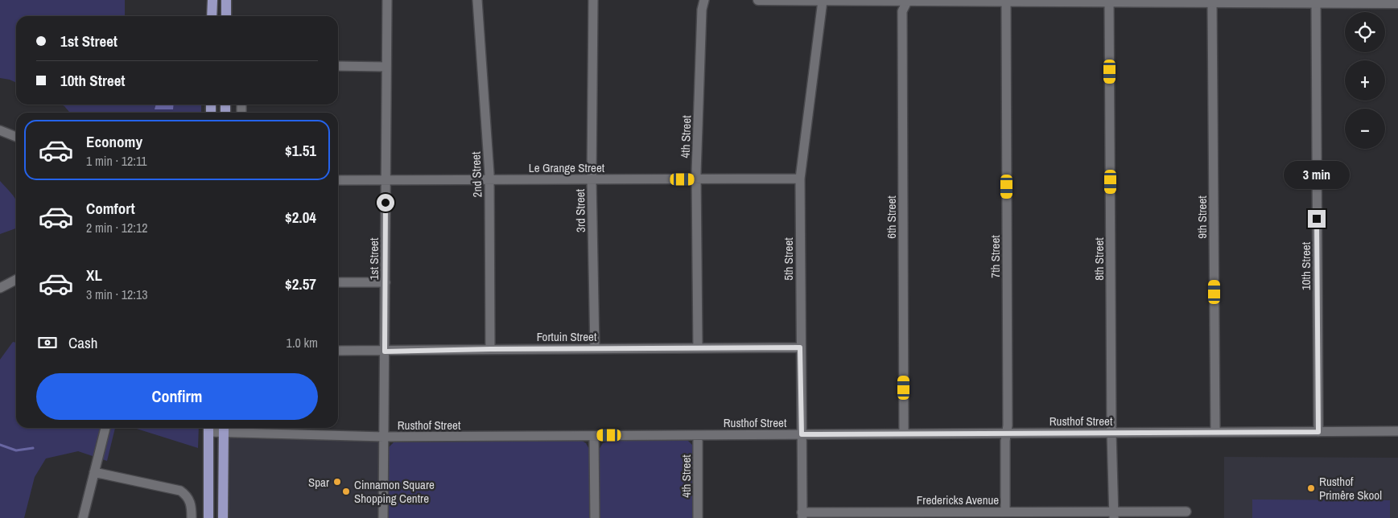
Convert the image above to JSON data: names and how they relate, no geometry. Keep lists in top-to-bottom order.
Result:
{
  "streets": {
    "street": [
      "4th Street",
      "Le Grange Street",
      "2nd Street",
      "3rd Street",
      "6th Street",
      "9th Street",
      "7th Street",
      "1st Street",
      "5th Street",
      "8th Street",
      "10th Street",
      "Fortuin Street",
      "Rusthof Street",
      "Fredericks Avenue"
    ]
  },
  "crossings": [
    ["4th Street", "Le Grange Street"],
    ["4th Street", "Fortuin Street"],
    ["4th Street", "Rusthof Street"],
    ["Le Grange Street", "2nd Street"],
    ["Le Grange Street", "3rd Street"],
    ["Le Grange Street", "1st Street"],
    ["Le Grange Street", "5th Street"],
    ["2nd Street", "Fortuin Street"],
    ["3rd Street", "Fortuin Street"],
    ["6th Street", "Rusthof Street"],
    ["9th Street", "Rusthof Street"],
    ["7th Street", "Rusthof Street"],
    ["7th Street", "Fredericks Avenue"],
    ["1st Street", "Fortuin Street"],
    ["1st Street", "Rusthof Street"],
    ["5th Street", "Fortuin Street"],
    ["5th Street", "Rusthof Street"],
    ["5th Street", "Fredericks Avenue"],
    ["8th Street", "Rusthof Street"],
    ["8th Street", "Fredericks Avenue"],
    ["10th Street", "Rusthof Street"]
  ],
  "places": ["Spar", "Rusthof Primêre Skool", "Cinnamon Square Shopping Centre"],
  "page": {
    "map_buttons": ["+", "−"],
    "banner": ["1st Street", "10th Street"],
    "list": [
      {
        "name": "Economy",
        "note": "1 min · 12:11",
        "value": "$1.51"
      },
      {
        "name": "Comfort",
        "note": "2 min · 12:12",
        "value": "$2.04"
      },
      {
        "name": "XL",
        "note": "3 min · 12:13",
        "value": "$2.57"
      }
    ],
    "bubble": "3 min",
    "pay": ["Cash", "1.0 km"],
    "buttons": "Confirm"
  }
}
